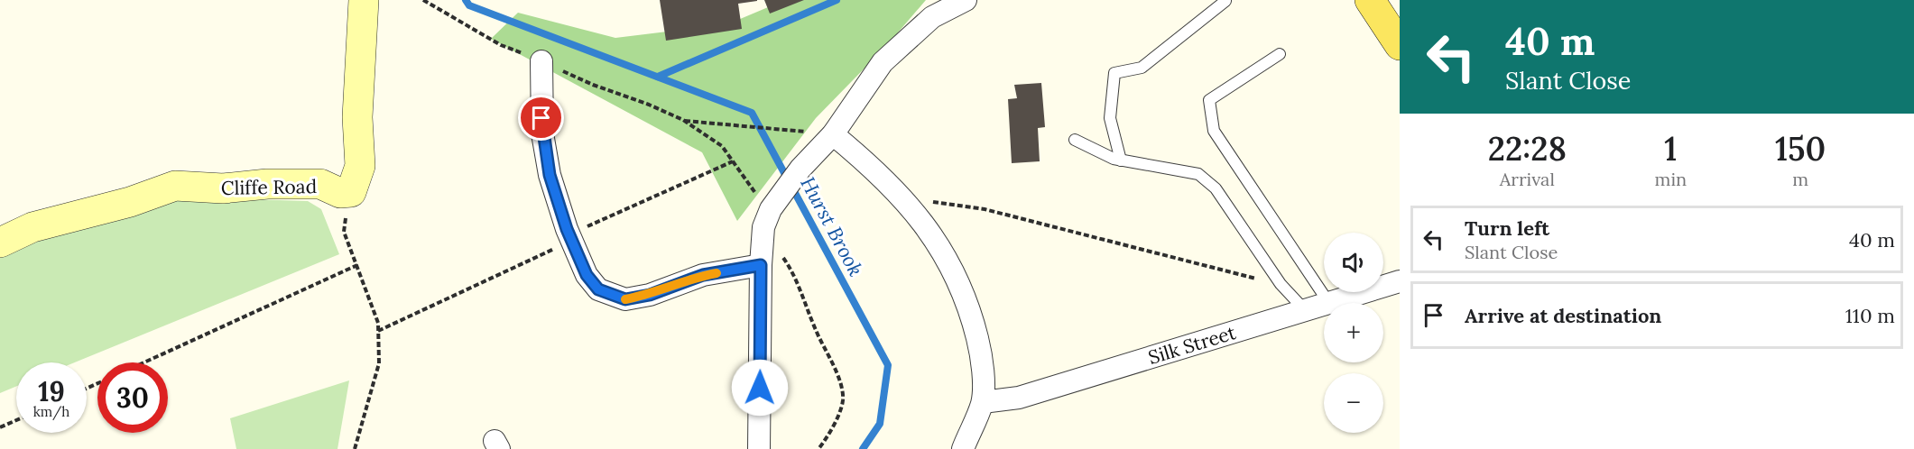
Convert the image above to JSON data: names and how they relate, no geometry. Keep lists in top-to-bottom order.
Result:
{
  "streets": {
    "street": ["Cliffe Road", "Silk Street"]
  },
  "water": ["Hurst Brook"],
  "page": {
    "turn": ["40 m", "Slant Close"],
    "eta": [
      "22:28",
      "Arrival",
      "1",
      "min",
      "150",
      "m"
    ],
    "list": [
      {
        "name": "Turn left",
        "note": "Slant Close",
        "value": "40 m"
      },
      {
        "name": "Arrive at destination",
        "value": "110 m"
      }
    ],
    "map_buttons": ["+", "−"],
    "speed": "19 km/h",
    "limit": "30"
  }
}
